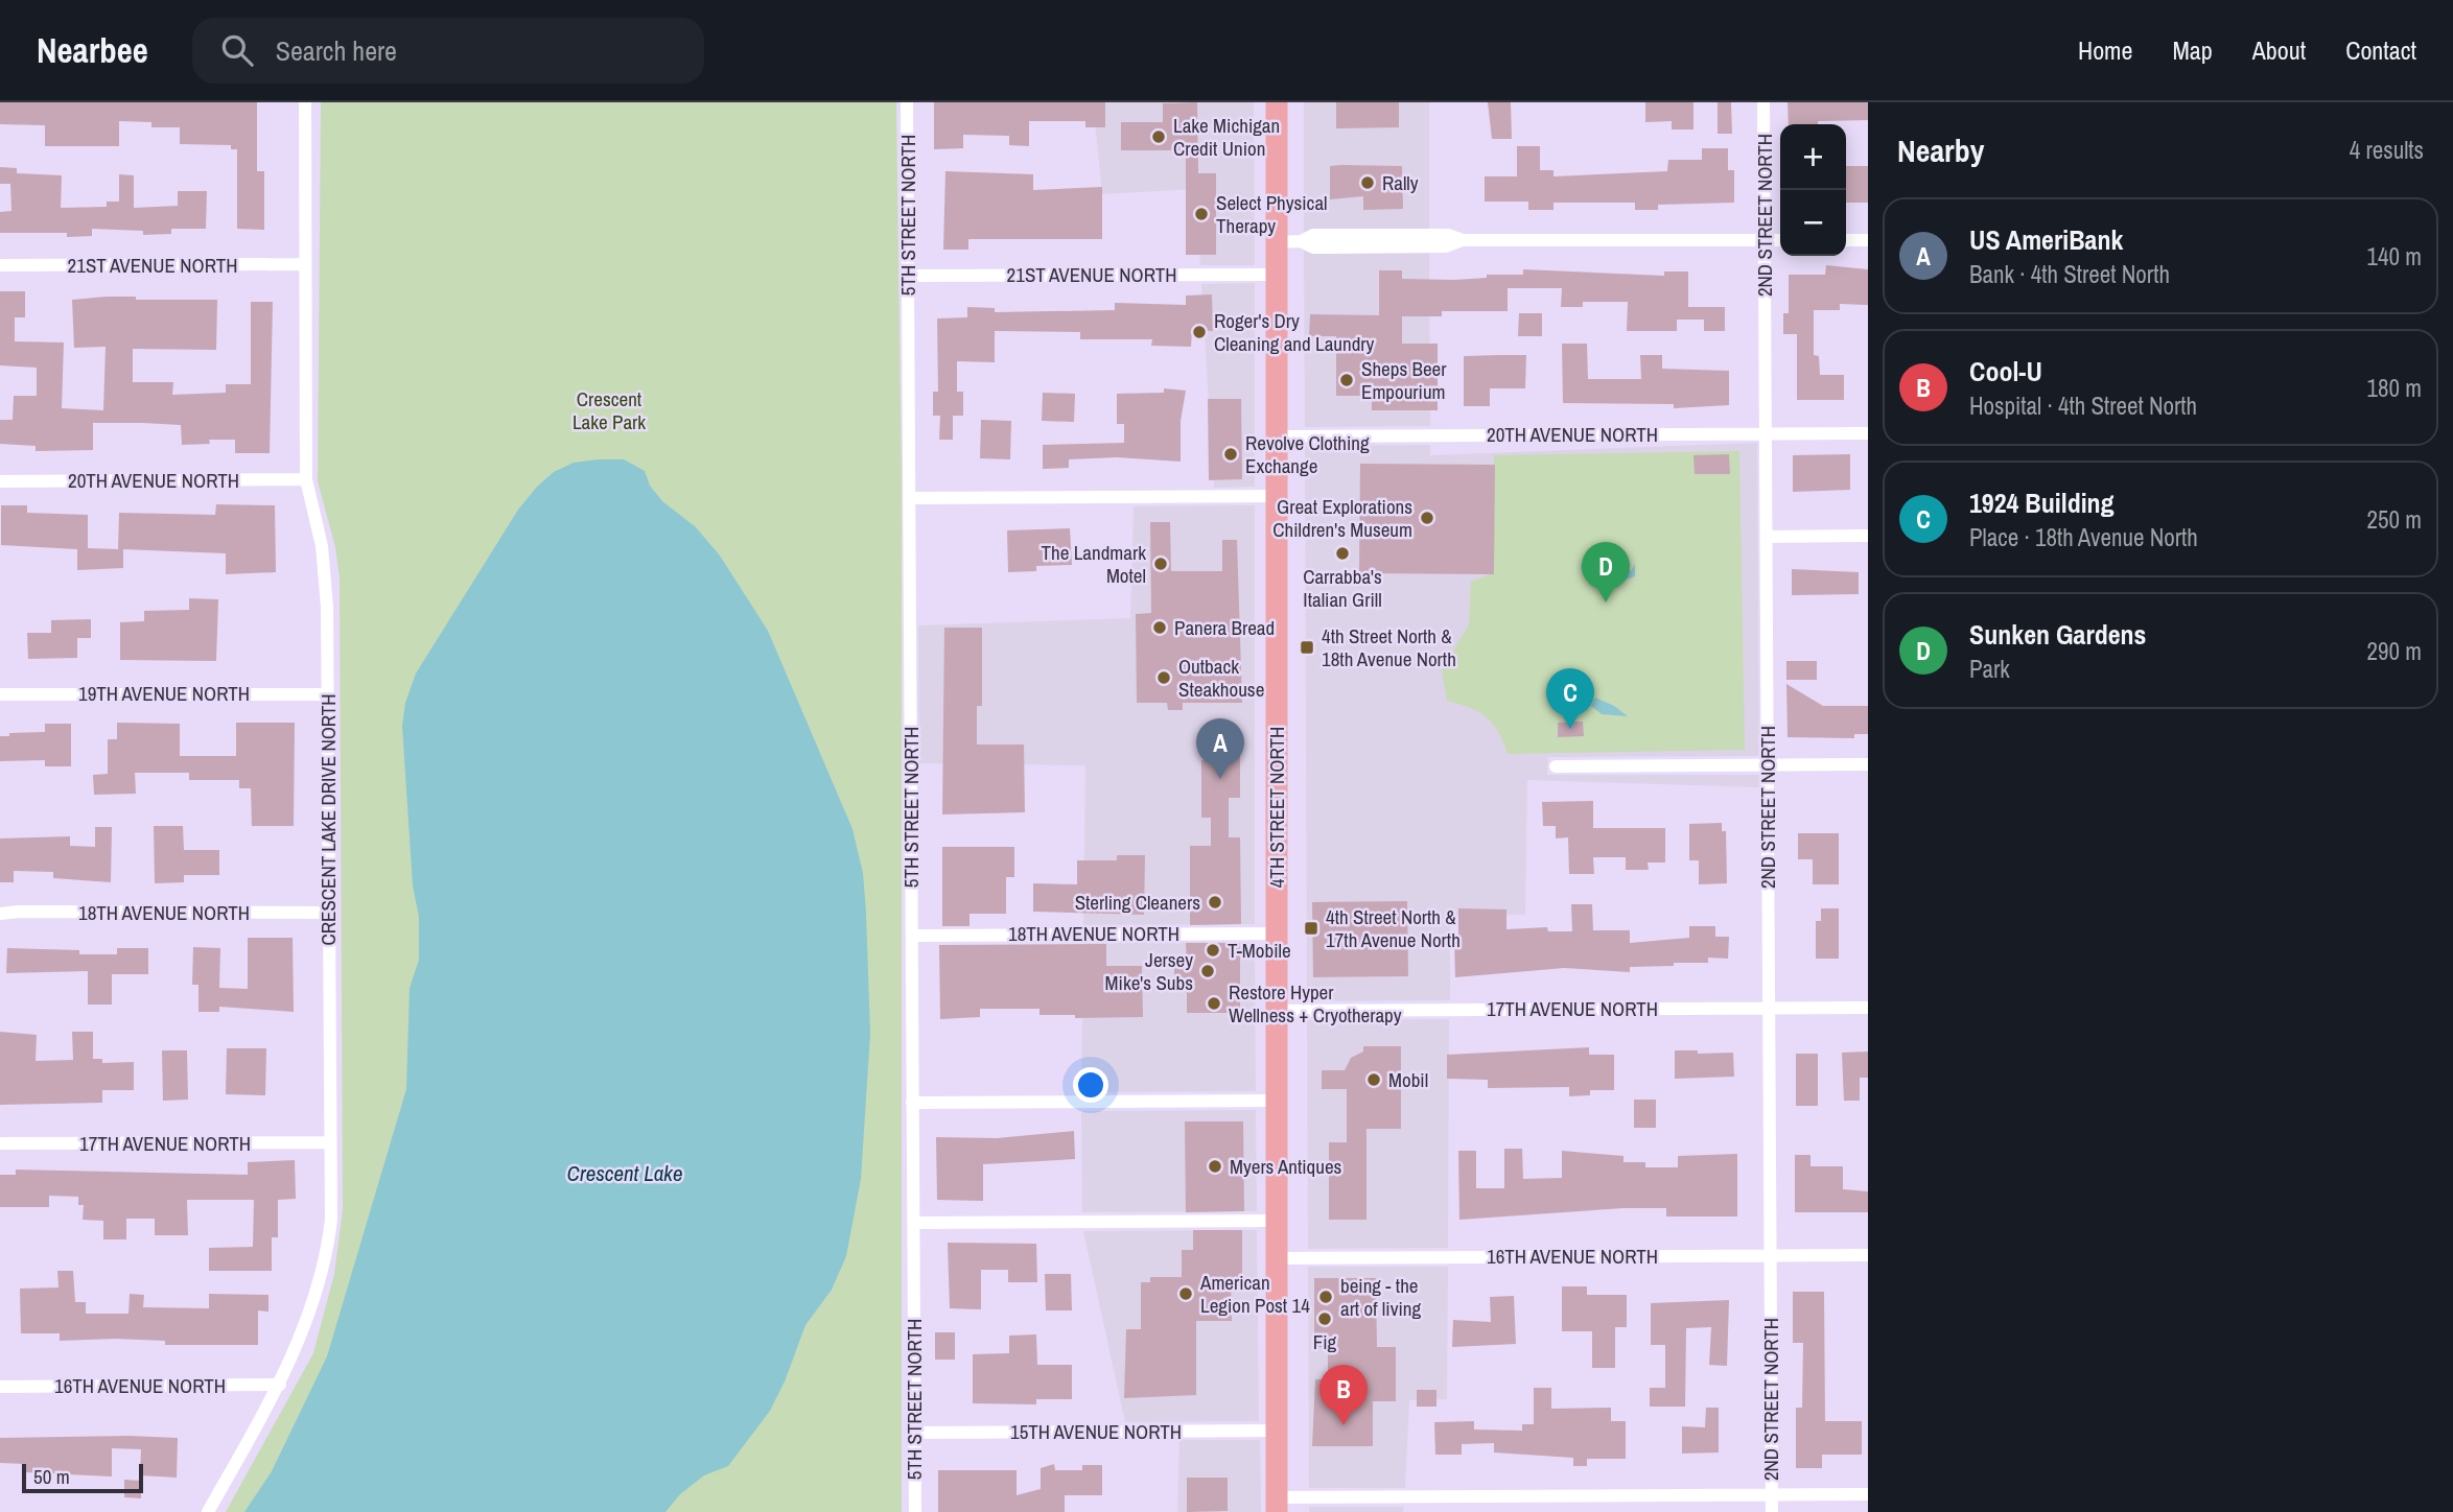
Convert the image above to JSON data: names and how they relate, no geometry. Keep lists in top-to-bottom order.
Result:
{
  "streets": {
    "main road": ["4TH STREET NORTH"],
    "street": [
      "5TH STREET NORTH",
      "2ND STREET NORTH",
      "21ST AVENUE NORTH",
      "20TH AVENUE NORTH",
      "19TH AVENUE NORTH",
      "CRESCENT LAKE DRIVE NORTH",
      "18TH AVENUE NORTH",
      "17TH AVENUE NORTH",
      "16TH AVENUE NORTH",
      "15TH AVENUE NORTH"
    ]
  },
  "crossings": [
    ["5TH STREET NORTH", "21ST AVENUE NORTH"],
    ["5TH STREET NORTH", "18TH AVENUE NORTH"],
    ["5TH STREET NORTH", "15TH AVENUE NORTH"],
    ["2ND STREET NORTH", "20TH AVENUE NORTH"],
    ["2ND STREET NORTH", "17TH AVENUE NORTH"],
    ["2ND STREET NORTH", "16TH AVENUE NORTH"],
    ["21ST AVENUE NORTH", "4TH STREET NORTH"],
    ["21ST AVENUE NORTH", "CRESCENT LAKE DRIVE NORTH"],
    ["20TH AVENUE NORTH", "4TH STREET NORTH"],
    ["20TH AVENUE NORTH", "CRESCENT LAKE DRIVE NORTH"],
    ["19TH AVENUE NORTH", "CRESCENT LAKE DRIVE NORTH"],
    ["4TH STREET NORTH", "18TH AVENUE NORTH"],
    ["4TH STREET NORTH", "17TH AVENUE NORTH"],
    ["4TH STREET NORTH", "16TH AVENUE NORTH"],
    ["4TH STREET NORTH", "15TH AVENUE NORTH"],
    ["CRESCENT LAKE DRIVE NORTH", "18TH AVENUE NORTH"],
    ["CRESCENT LAKE DRIVE NORTH", "17TH AVENUE NORTH"],
    ["CRESCENT LAKE DRIVE NORTH", "16TH AVENUE NORTH"]
  ],
  "water": ["Crescent Lake"],
  "parks": ["Crescent Lake Park"],
  "places": {
    "other": [
      "Lake Michigan Credit Union",
      "Rally",
      "Select Physical Therapy",
      "Roger's Dry Cleaning and Laundry",
      "Sheps Beer Empourium",
      "Revolve Clothing Exchange",
      "Great Explorations Children's Museum",
      "Carrabba's Italian Grill",
      "The Landmark Motel",
      "Panera Bread",
      "Outback Steakhouse",
      "Sterling Cleaners",
      "T-Mobile",
      "Jersey Mike's Subs",
      "Restore Hyper Wellness + Cryotherapy",
      "Mobil",
      "Myers Antiques",
      "American Legion Post 14",
      "being - the art of living",
      "Fig"
    ],
    "transit": ["4th Street North & 18th Avenue North", "4th Street North & 17th Avenue North"]
  },
  "scale_bar": "50 m",
  "page": {
    "header": "Nearbee",
    "search": "Search here",
    "nav": [
      "Home",
      "Map",
      "About",
      "Contact"
    ],
    "heading": ["Nearby", "4 results"],
    "map_buttons": ["+", "−"],
    "list": [
      {
        "mark": "A",
        "name": "US AmeriBank",
        "note": "Bank · 4th Street North",
        "value": "140 m"
      },
      {
        "mark": "B",
        "name": "Cool-U",
        "note": "Hospital · 4th Street North",
        "value": "180 m"
      },
      {
        "mark": "C",
        "name": "1924 Building",
        "note": "Place · 18th Avenue North",
        "value": "250 m"
      },
      {
        "mark": "D",
        "name": "Sunken Gardens",
        "note": "Park",
        "value": "290 m"
      }
    ],
    "pins": [
      "D",
      "C",
      "A",
      "B"
    ],
    "scale": "50 m"
  }
}
